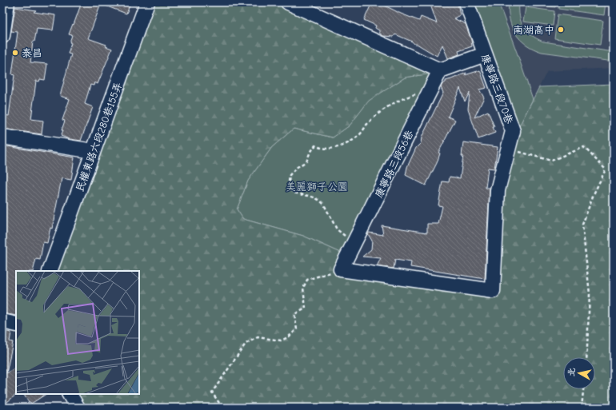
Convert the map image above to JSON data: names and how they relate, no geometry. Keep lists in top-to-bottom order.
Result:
{
  "streets": {
    "street": ["康寧路三段70巷", "民權東路六段280巷155弄", "康寧路三段56巷"]
  },
  "crossings": [
    ["康寧路三段70巷", "康寧路三段56巷"]
  ],
  "parks": ["美麗獅子公圜"],
  "places": ["南湖高中", "泰昌"],
  "north": "left"
}
